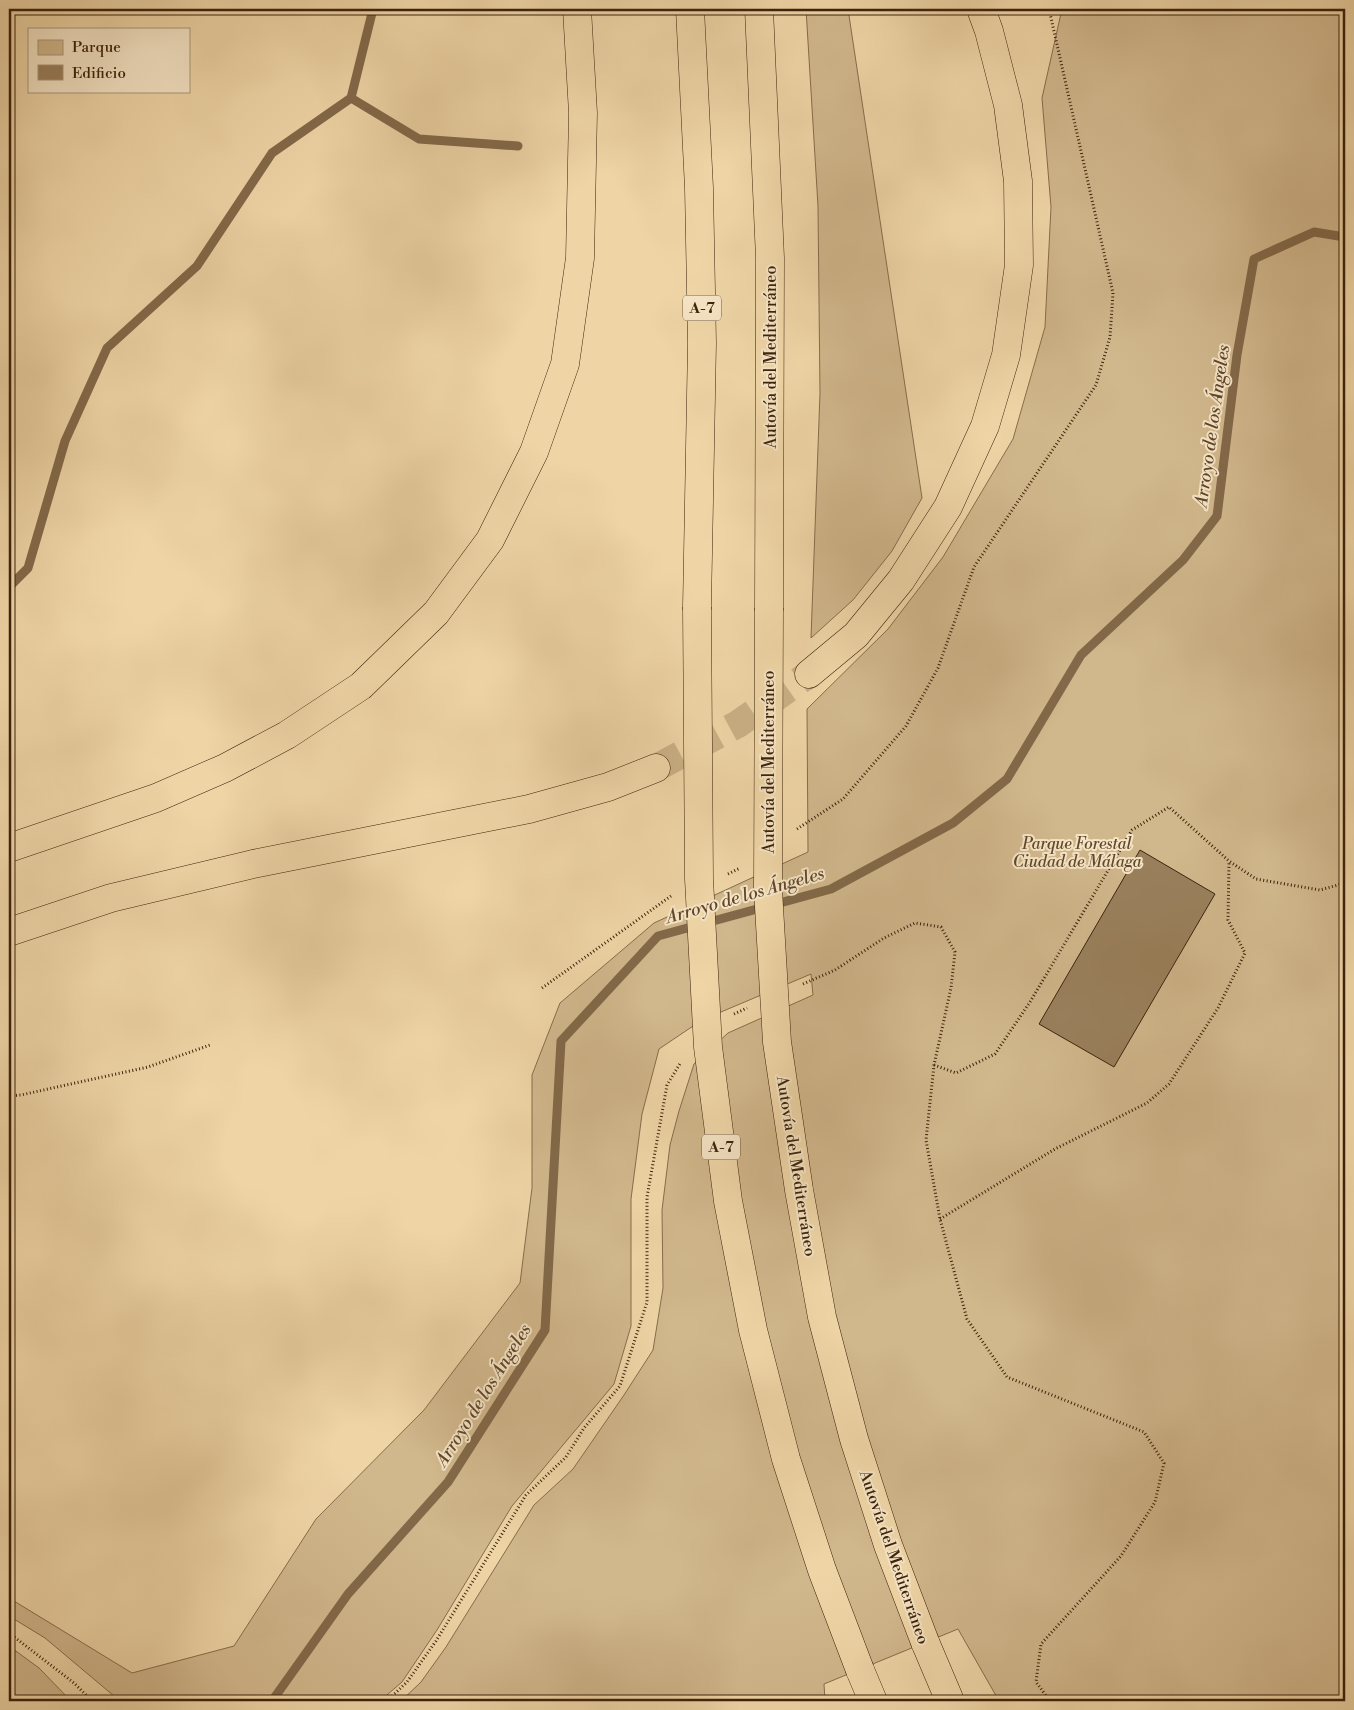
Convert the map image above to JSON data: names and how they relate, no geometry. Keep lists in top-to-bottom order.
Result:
{
  "streets": {
    "highway": ["A-7", "Autovía del Mediterráneo"]
  },
  "water": ["Arroyo de los Ángeles"],
  "parks": ["Parque Forestal Ciudad de Málaga"],
  "legend": ["Parque", "Edificio"]
}
